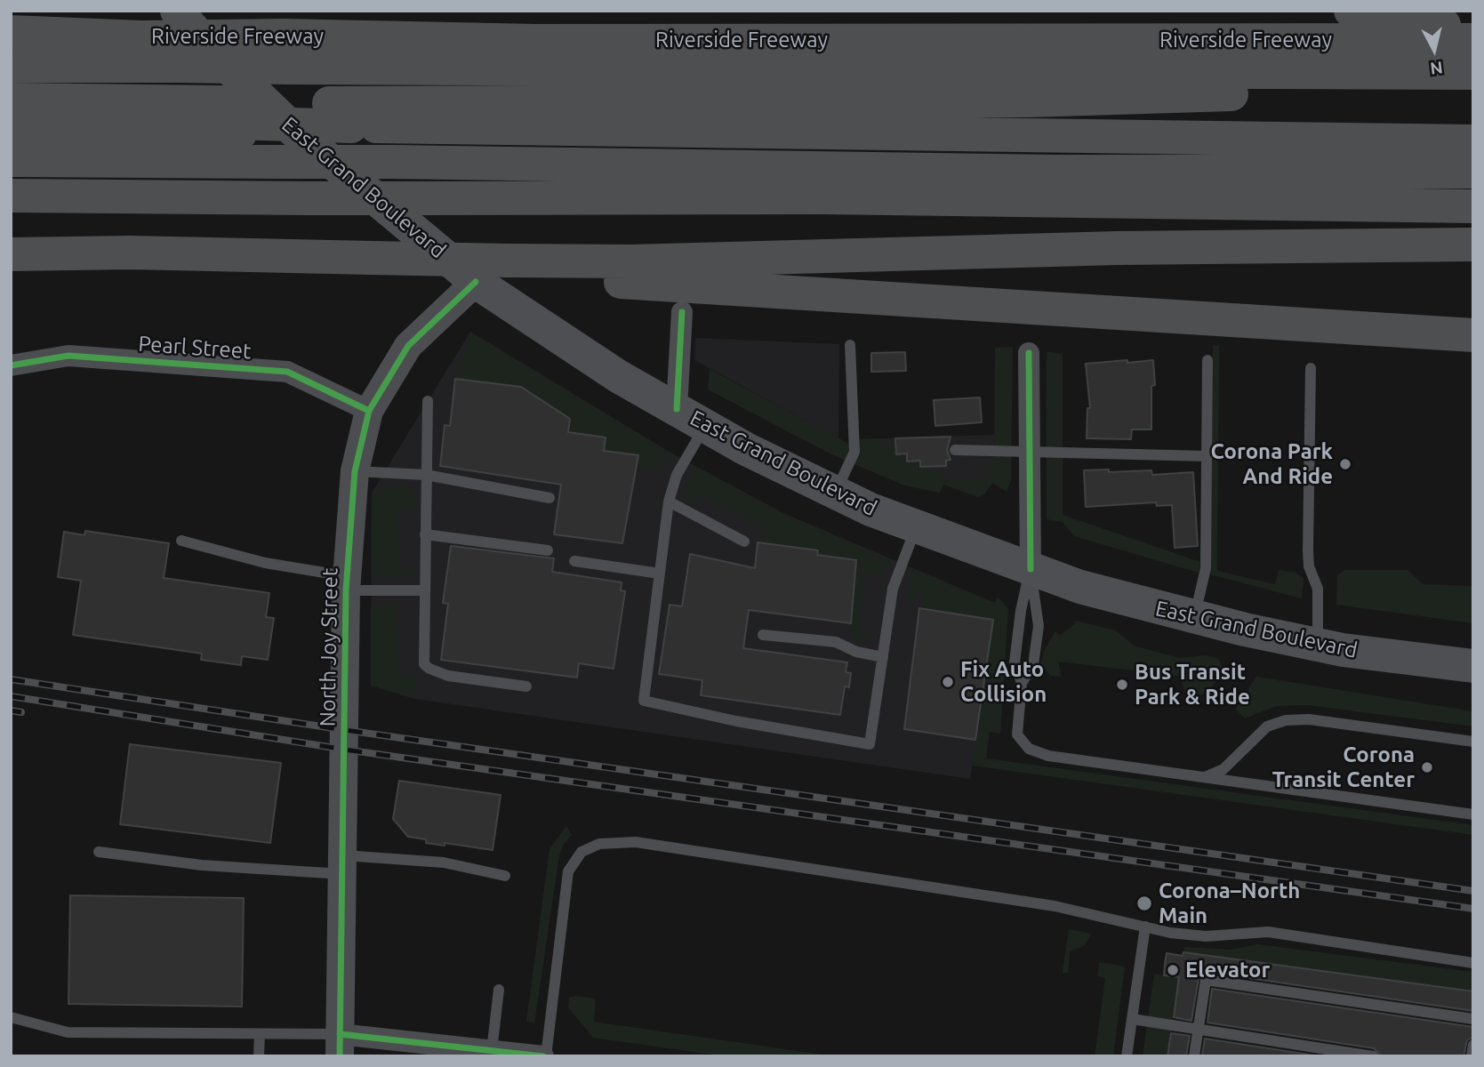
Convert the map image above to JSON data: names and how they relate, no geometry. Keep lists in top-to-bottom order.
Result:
{
  "streets": {
    "highway": ["Riverside Freeway"],
    "main road": ["East Grand Boulevard"],
    "street": ["Pearl Street", "North Joy Street"]
  },
  "crossings": [
    ["East Grand Boulevard", "North Joy Street"],
    ["Pearl Street", "North Joy Street"]
  ],
  "places": [
    "Corona Park And Ride",
    "Fix Auto Collision",
    "Bus Transit Park & Ride",
    "Corona Transit Center",
    "Corona–North Main",
    "Elevator"
  ],
  "north": "bottom"
}
